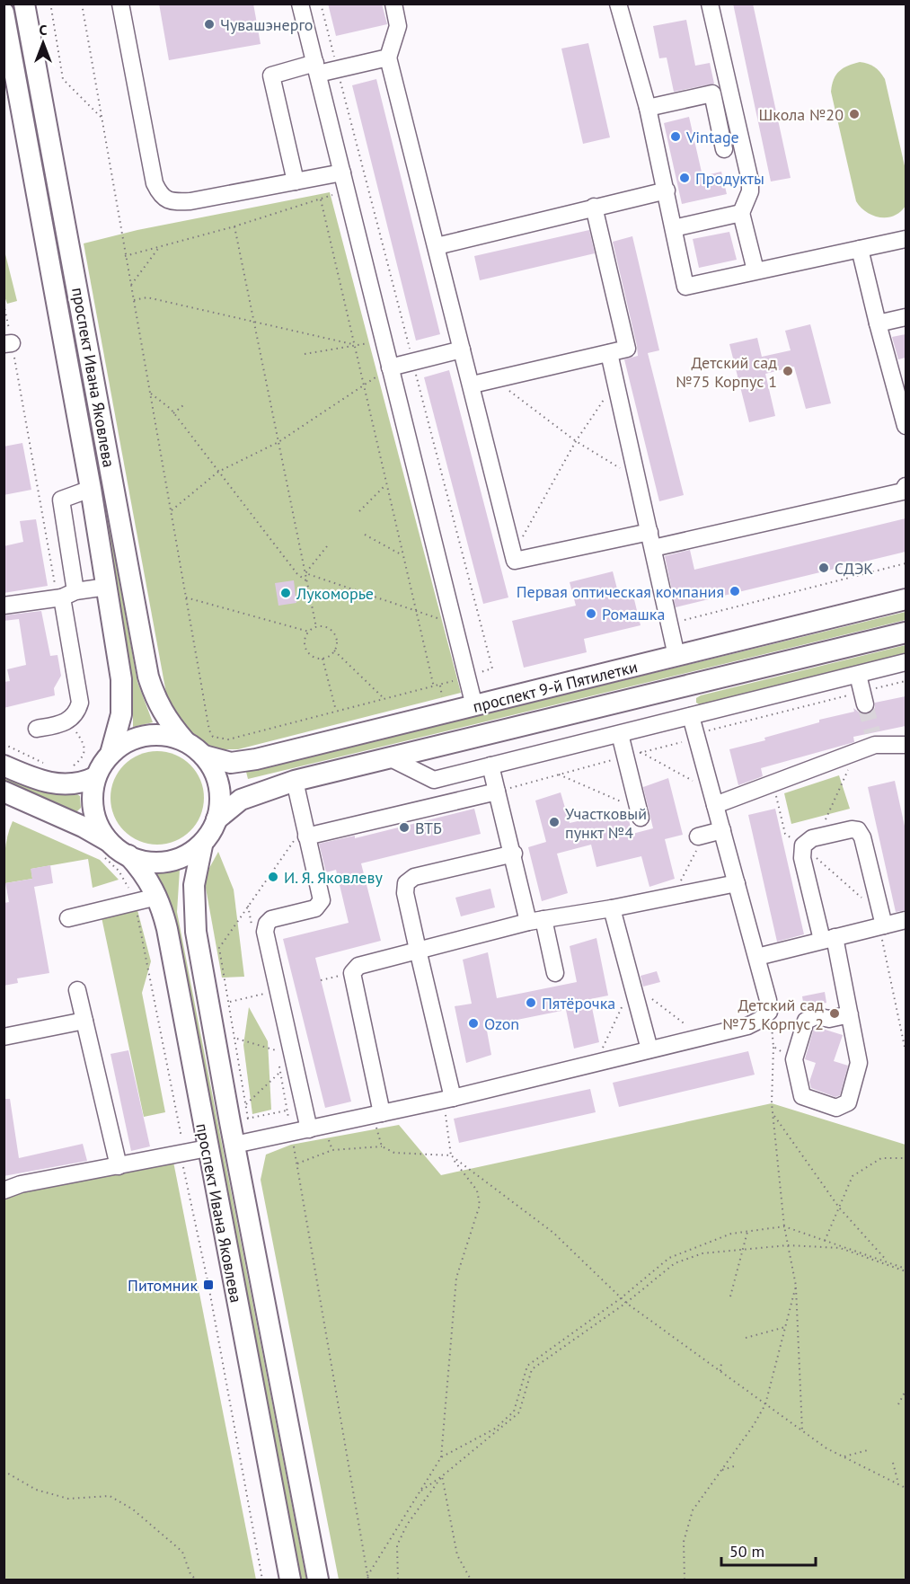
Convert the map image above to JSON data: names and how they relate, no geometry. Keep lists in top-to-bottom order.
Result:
{
  "streets": {
    "main road": ["проспект Ивана Яковлева", "проспект 9-й Пятилетки"]
  },
  "crossings": [
    ["проспект Ивана Яковлева", "проспект 9-й Пятилетки"]
  ],
  "places": {
    "other": [
      "Чувашэнерго",
      "Школа №20",
      "Vintage",
      "Продукты",
      "Детский сад №75 Корпус 1",
      "СДЭК",
      "Первая оптическая компания",
      "Лукоморье",
      "Ромашка",
      "Участковый пункт №4",
      "ВТБ",
      "И. Я. Яковлеву",
      "Пятёрочка",
      "Детский сад №75 Корпус 2",
      "Ozon"
    ],
    "transit": ["Питомник"]
  },
  "scale_bar": "50 m",
  "north": "top"
}
